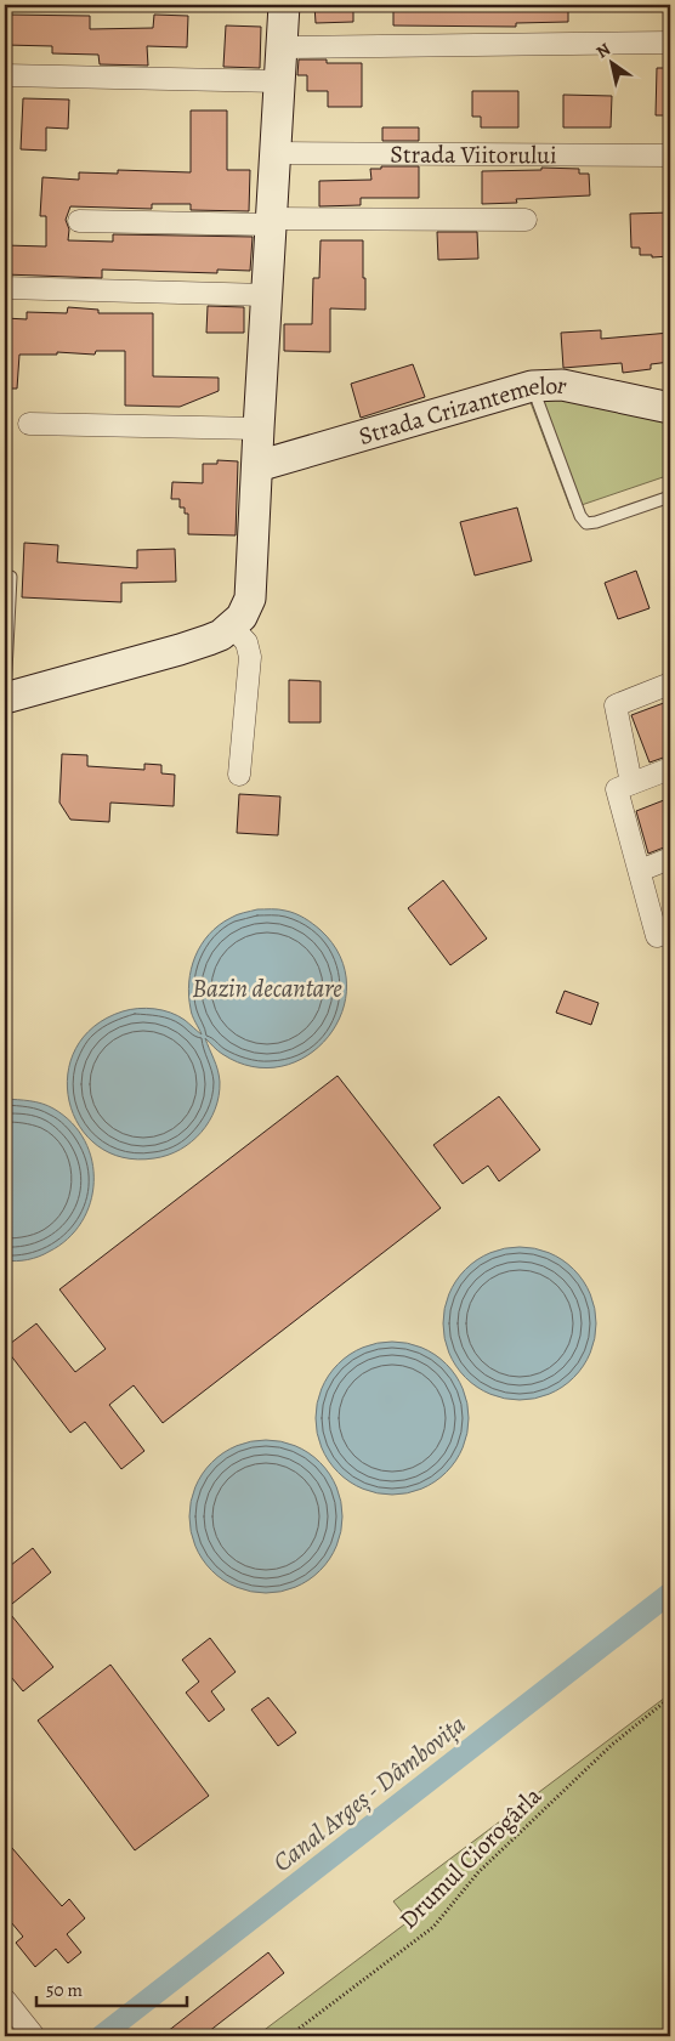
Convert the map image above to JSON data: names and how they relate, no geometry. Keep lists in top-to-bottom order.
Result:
{
  "streets": {
    "street": ["Strada Viitorului", "Strada Crizantemelor"],
    "path": ["Drumul Ciorogârla"]
  },
  "water": ["Bazin decantare", "Canal Argeș - Dâmbovița"],
  "scale_bar": "50 m",
  "north": "top left"
}
